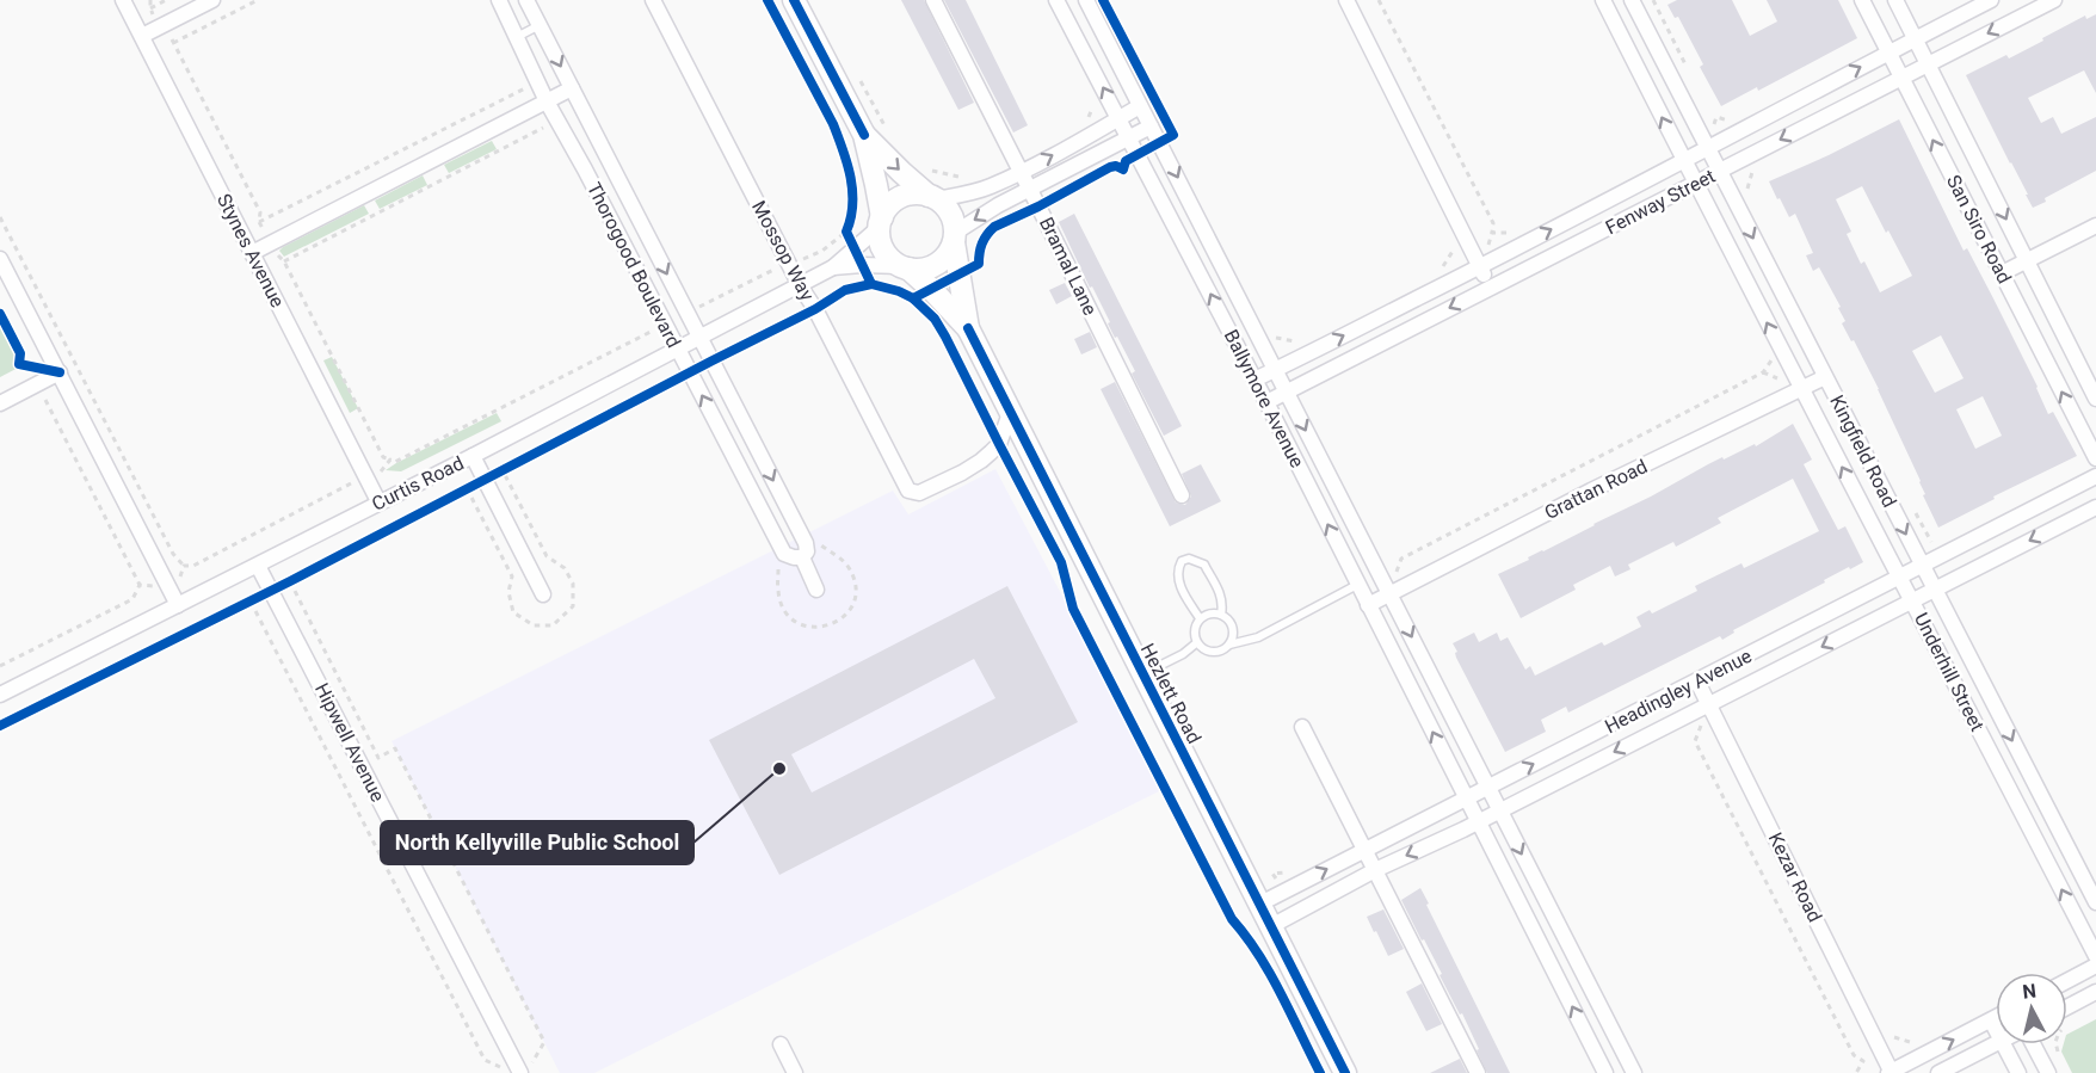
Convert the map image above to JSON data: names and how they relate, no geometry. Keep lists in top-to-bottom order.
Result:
{
  "streets": {
    "main road": ["Hezlett Road"],
    "street": [
      "Fenway Street",
      "San Siro Road",
      "Stynes Avenue",
      "Mossop Way",
      "Thorogood Boulevard",
      "Bramal Lane",
      "Ballymore Avenue",
      "Kingfield Road",
      "Curtis Road",
      "Grattan Road",
      "Underhill Street",
      "Headingley Avenue",
      "Hipwell Avenue",
      "Kezar Road"
    ]
  },
  "crossings": [
    ["Fenway Street", "San Siro Road"],
    ["Fenway Street", "Ballymore Avenue"],
    ["Fenway Street", "Kingfield Road"],
    ["Stynes Avenue", "Curtis Road"],
    ["Mossop Way", "Curtis Road"],
    ["Mossop Way", "Hezlett Road"],
    ["Thorogood Boulevard", "Curtis Road"],
    ["Ballymore Avenue", "Grattan Road"],
    ["Ballymore Avenue", "Headingley Avenue"],
    ["Kingfield Road", "Grattan Road"],
    ["Kingfield Road", "Underhill Street"],
    ["Kingfield Road", "Headingley Avenue"],
    ["Curtis Road", "Hezlett Road"],
    ["Curtis Road", "Hipwell Avenue"],
    ["Grattan Road", "Underhill Street"],
    ["Underhill Street", "Headingley Avenue"],
    ["Headingley Avenue", "Hezlett Road"],
    ["Headingley Avenue", "Kezar Road"]
  ],
  "one_way": ["Underhill Street"],
  "places": ["North Kellyville Public School"],
  "north": "top"
}
